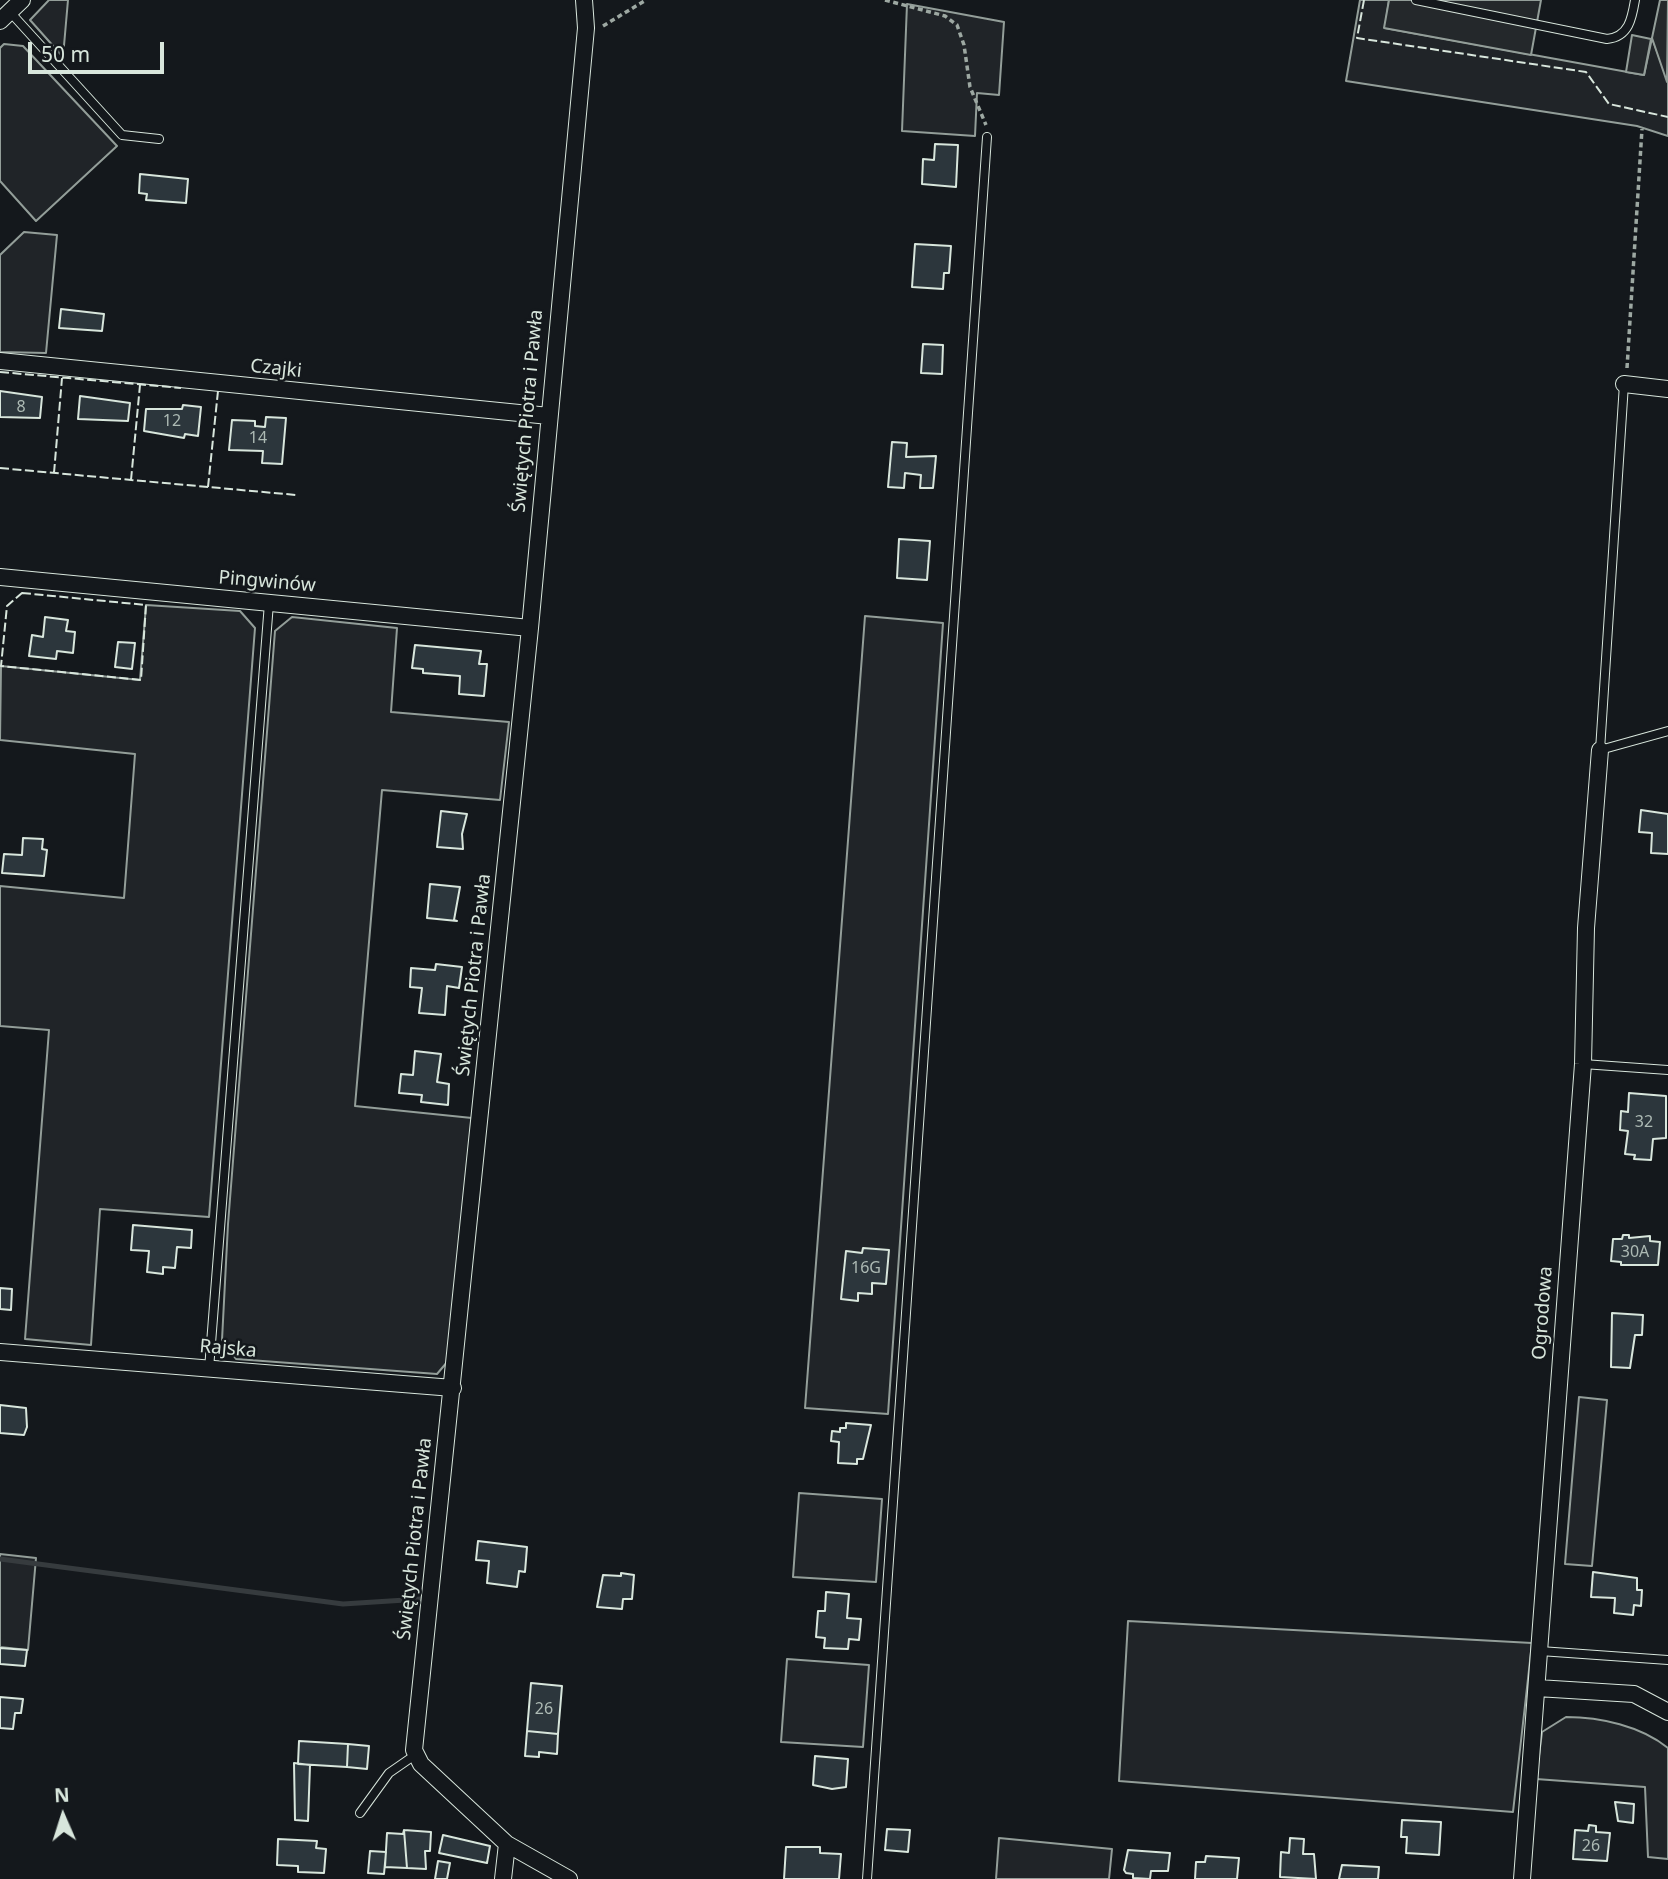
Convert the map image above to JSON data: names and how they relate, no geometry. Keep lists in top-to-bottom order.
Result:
{
  "streets": {
    "street": [
      "Czajki",
      "Świętych Piotra i Pawła",
      "Pingwinów",
      "Ogrodowa",
      "Rajska"
    ]
  },
  "crossings": [
    ["Czajki", "Świętych Piotra i Pawła"],
    ["Świętych Piotra i Pawła", "Pingwinów"],
    ["Świętych Piotra i Pawła", "Rajska"]
  ],
  "house_numbers": [
    "8",
    "12",
    "14",
    "32",
    "30A",
    "16G",
    "26",
    "26"
  ],
  "scale_bar": "50 m",
  "north": "top"
}
